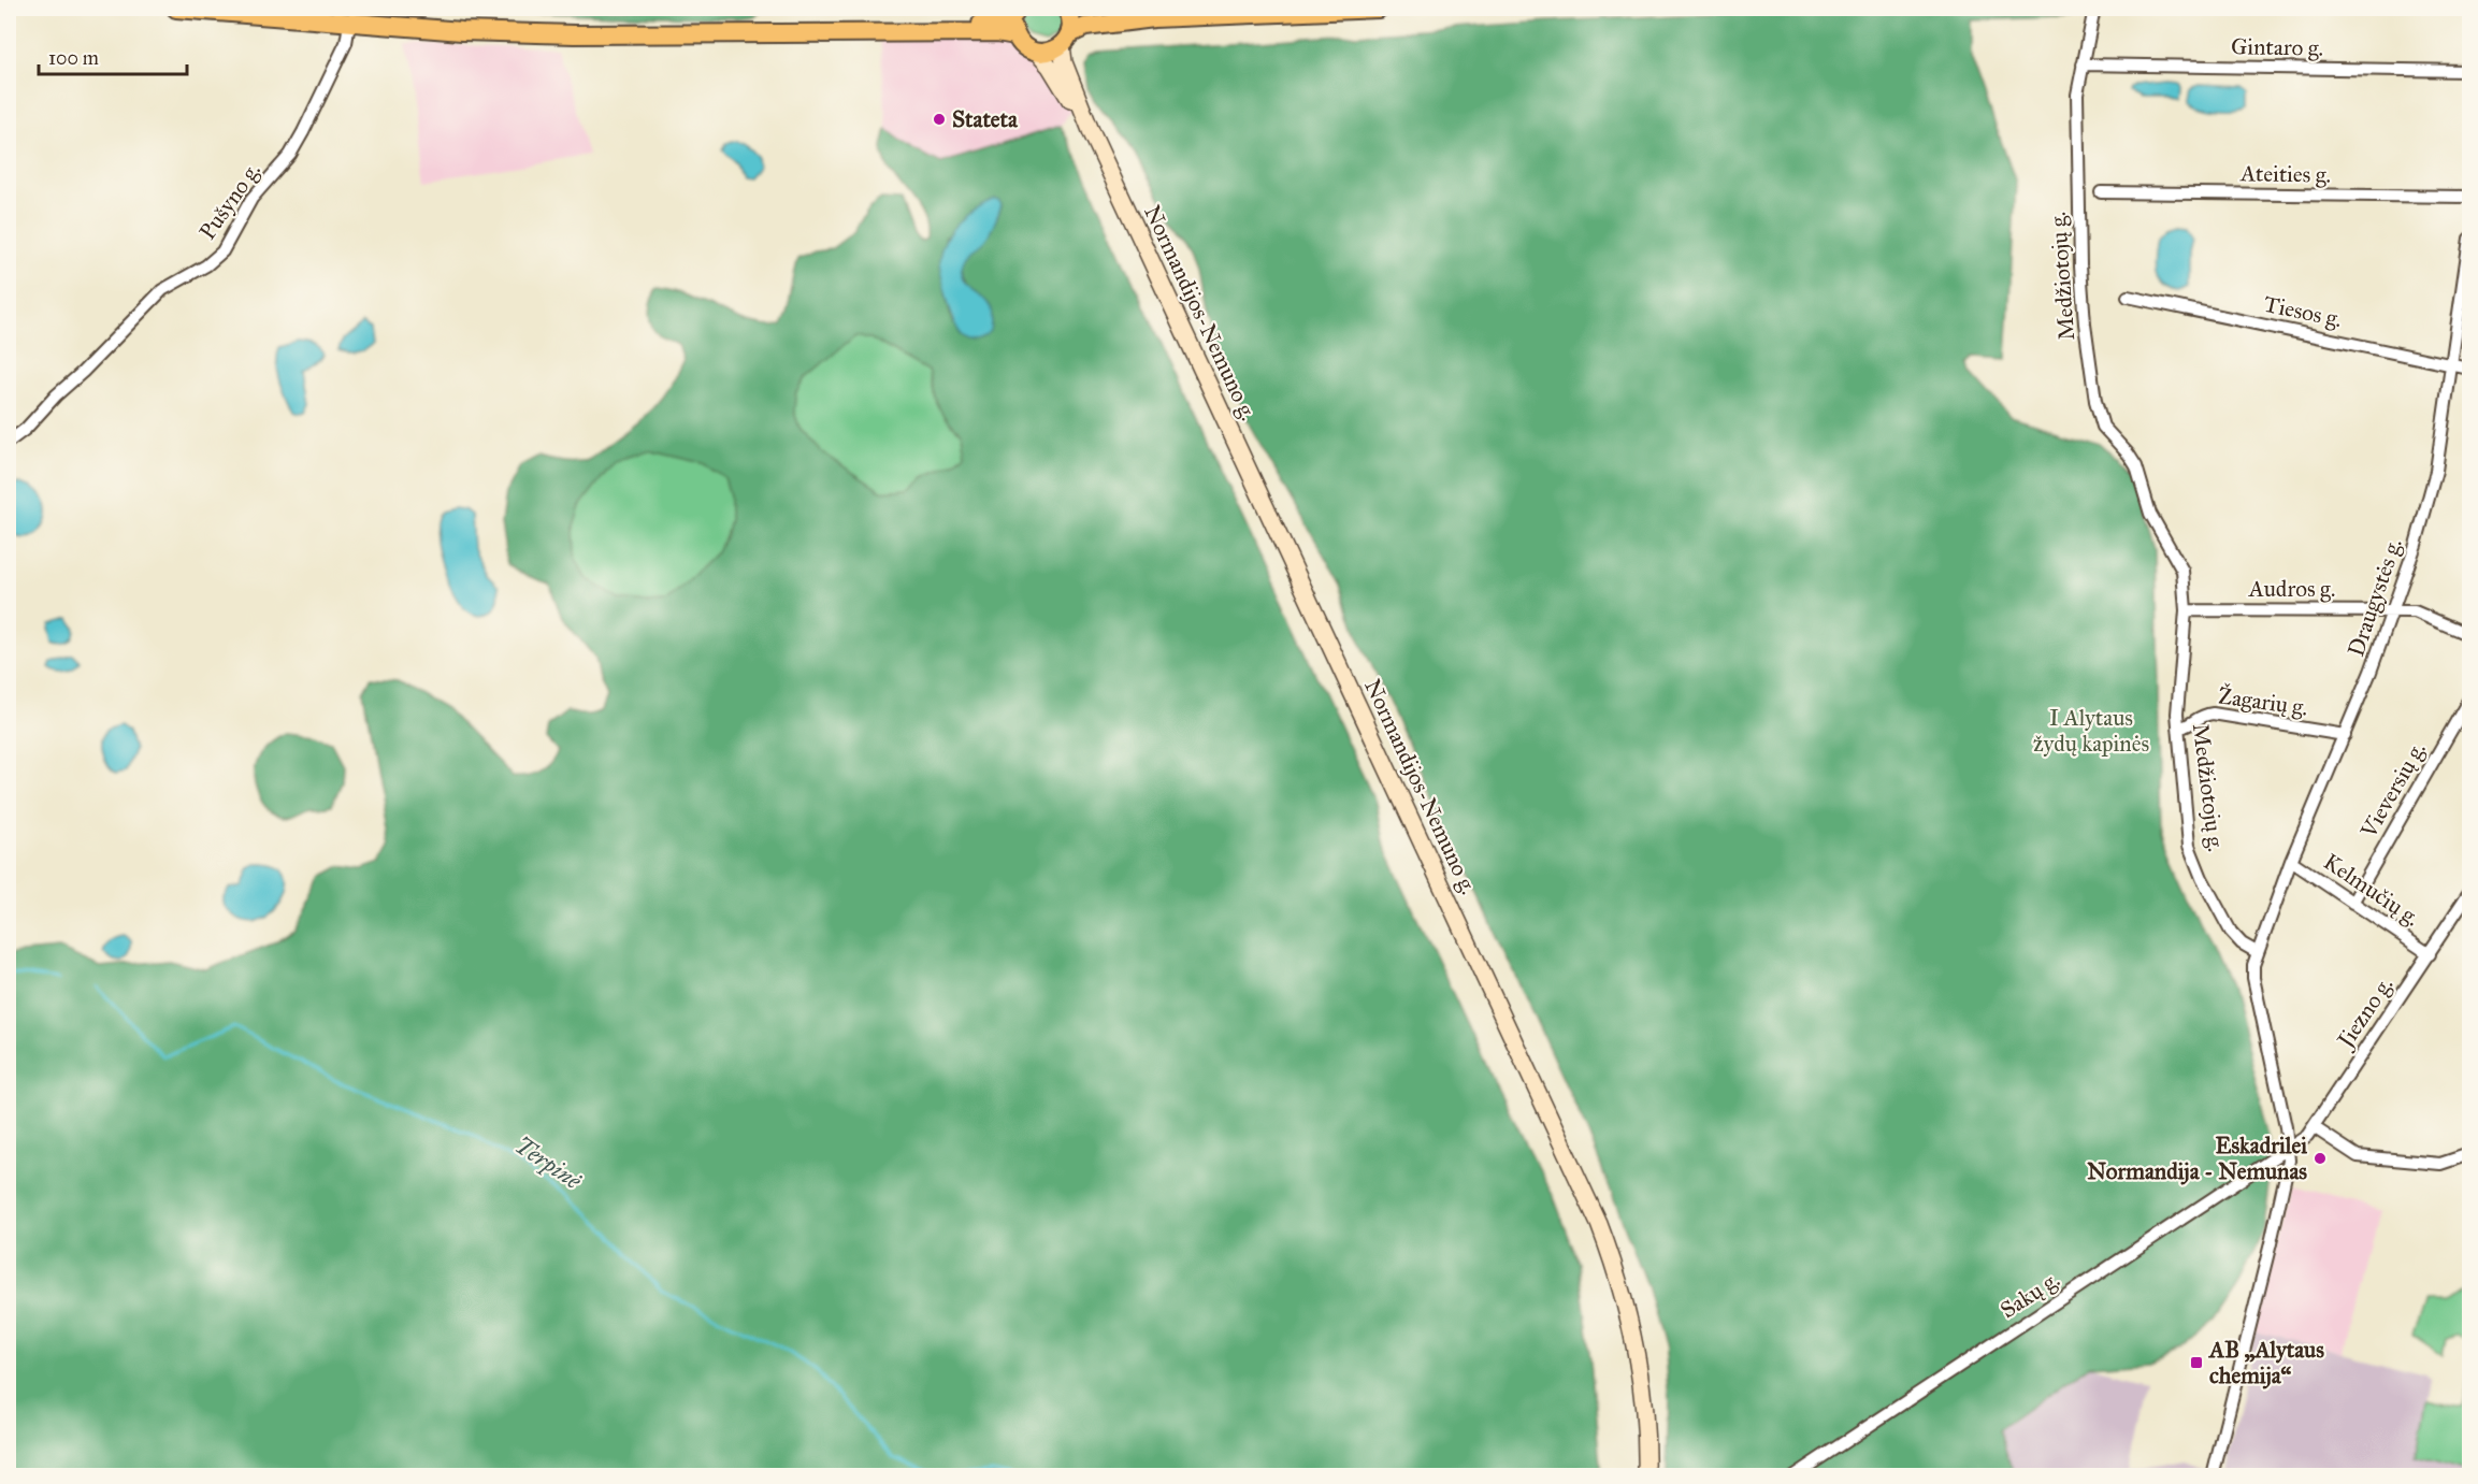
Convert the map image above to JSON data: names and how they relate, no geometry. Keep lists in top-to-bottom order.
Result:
{
  "streets": {
    "main road": ["Normandijos-Nemuno g."],
    "street": [
      "Gintaro g.",
      "Ateities g.",
      "Pušyno g.",
      "Medžiotojų g.",
      "Tiesos g.",
      "Audros g.",
      "Draugystės g.",
      "Žagarių g.",
      "Vieversių g.",
      "Kelmučių g.",
      "Jiezno g.",
      "Sakų g."
    ]
  },
  "crossings": [
    ["Gintaro g.", "Medžiotojų g."],
    ["Medžiotojų g.", "Audros g."],
    ["Medžiotojų g.", "Draugystės g."],
    ["Medžiotojų g.", "Žagarių g."],
    ["Tiesos g.", "Draugystės g."],
    ["Audros g.", "Draugystės g."],
    ["Draugystės g.", "Žagarių g."],
    ["Draugystės g.", "Kelmučių g."],
    ["Vieversių g.", "Kelmučių g."],
    ["Kelmučių g.", "Jiezno g."],
    ["Jiezno g.", "Sakų g."]
  ],
  "water": ["Terpinė"],
  "parks": ["I Alytaus žydų kapinės"],
  "places": {
    "other": ["Stateta", "Eskadrilei Normandija - Nemunas"],
    "transit": ["AB „Alytaus chemija“"]
  },
  "scale_bar": "100 m"
}
